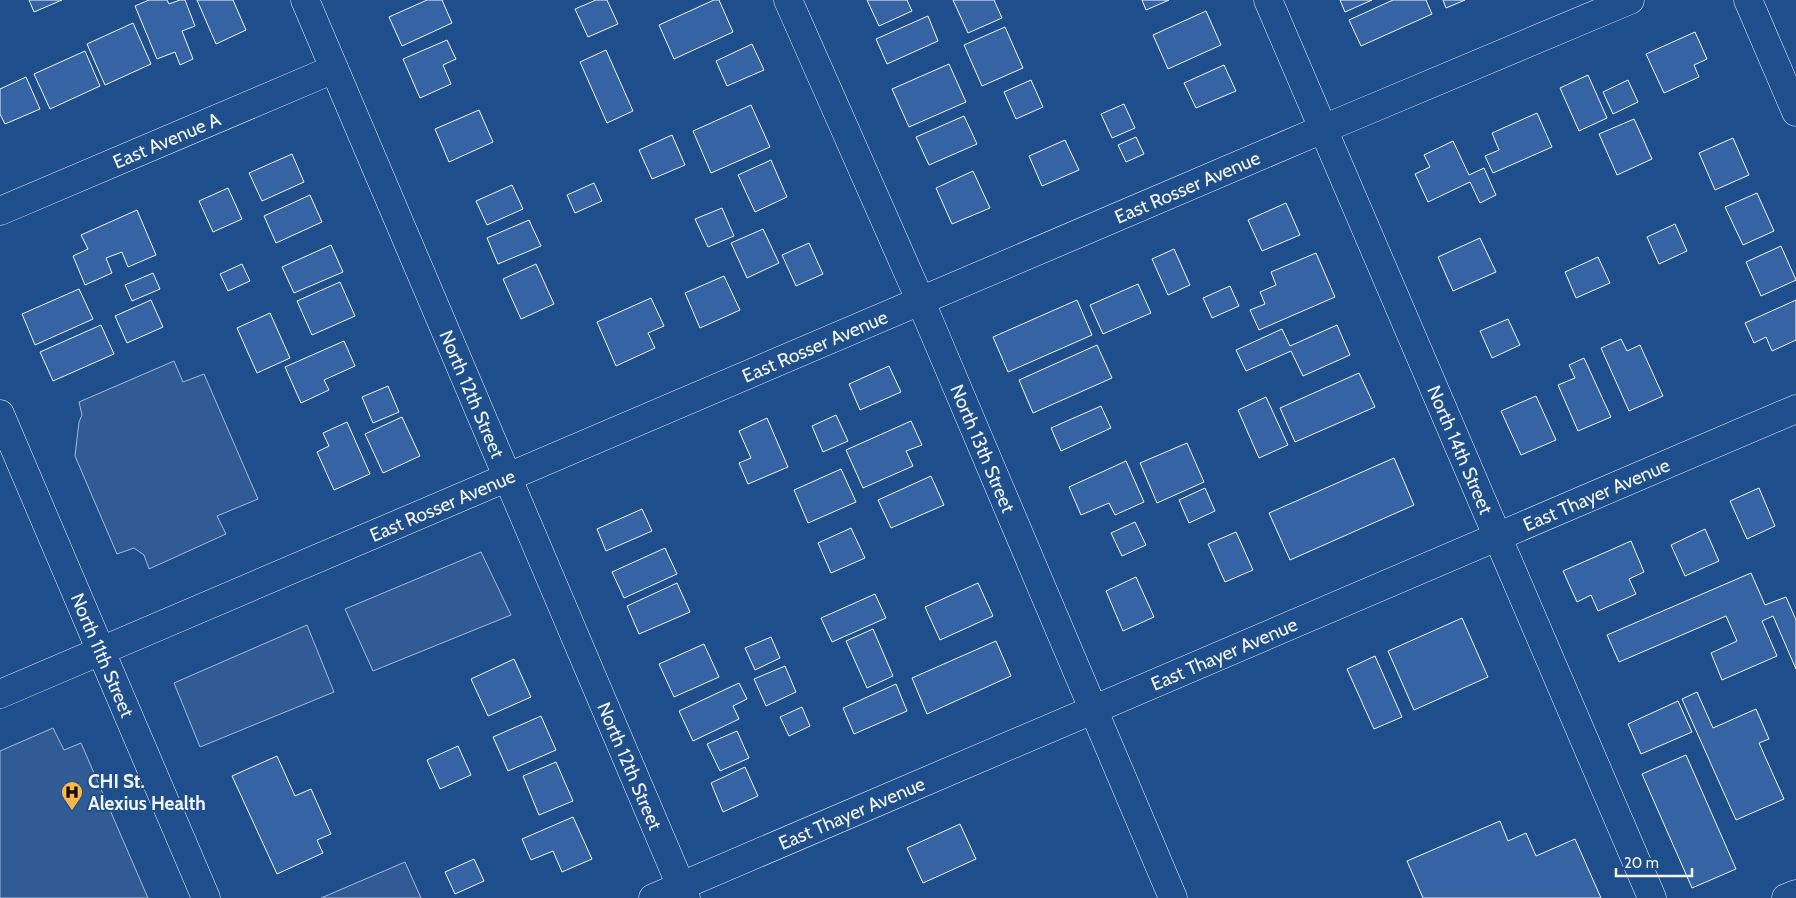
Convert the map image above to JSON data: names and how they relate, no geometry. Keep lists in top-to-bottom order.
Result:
{
  "streets": {
    "street": [
      "East Avenue A",
      "East Rosser Avenue",
      "North 12th Street",
      "North 13th Street",
      "North 14th Street",
      "East Thayer Avenue",
      "North 11th Street"
    ]
  },
  "crossings": [
    ["East Avenue A", "North 12th Street"],
    ["East Rosser Avenue", "North 12th Street"],
    ["East Rosser Avenue", "North 13th Street"],
    ["East Rosser Avenue", "North 14th Street"],
    ["East Rosser Avenue", "North 11th Street"],
    ["North 12th Street", "East Thayer Avenue"],
    ["North 13th Street", "East Thayer Avenue"],
    ["North 14th Street", "East Thayer Avenue"]
  ],
  "places": {
    "hospital": ["CHI St. Alexius Health"]
  },
  "scale_bar": "20 m"
}
